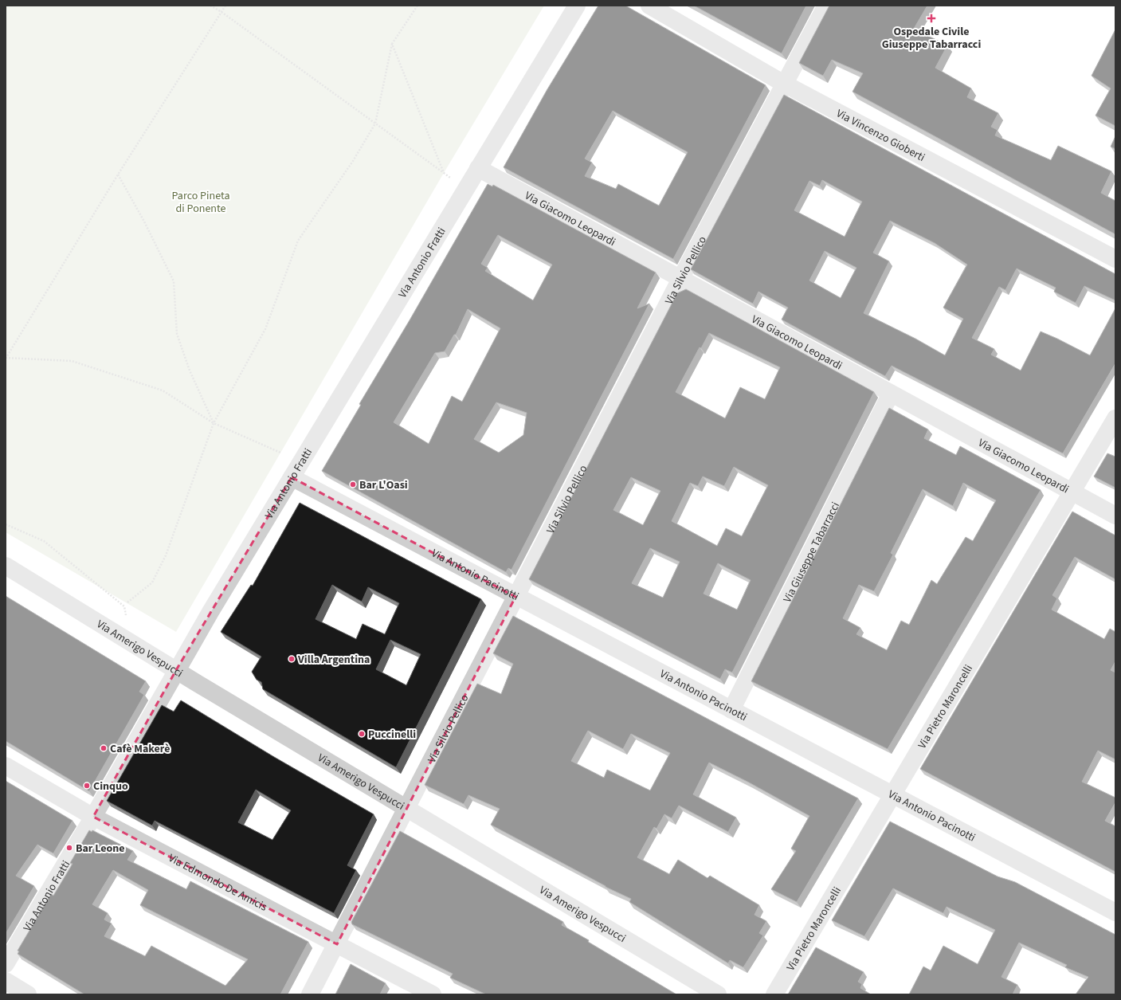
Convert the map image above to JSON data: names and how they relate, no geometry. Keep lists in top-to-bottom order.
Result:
{
  "streets": {
    "street": [
      "Via Vincenzo Gioberti",
      "Via Giacomo Leopardi",
      "Via Antonio Fratti",
      "Via Silvio Pellico",
      "Via Giuseppe Tabarracci",
      "Via Antonio Pacinotti",
      "Via Amerigo Vespucci",
      "Via Pietro Maroncelli",
      "Via Edmondo De Amicis"
    ]
  },
  "crossings": [
    ["Via Vincenzo Gioberti", "Via Silvio Pellico"],
    ["Via Giacomo Leopardi", "Via Antonio Fratti"],
    ["Via Giacomo Leopardi", "Via Silvio Pellico"],
    ["Via Giacomo Leopardi", "Via Giuseppe Tabarracci"],
    ["Via Giacomo Leopardi", "Via Pietro Maroncelli"],
    ["Via Antonio Fratti", "Via Antonio Pacinotti"],
    ["Via Antonio Fratti", "Via Amerigo Vespucci"],
    ["Via Antonio Fratti", "Via Edmondo De Amicis"],
    ["Via Silvio Pellico", "Via Antonio Pacinotti"],
    ["Via Silvio Pellico", "Via Amerigo Vespucci"],
    ["Via Silvio Pellico", "Via Edmondo De Amicis"],
    ["Via Giuseppe Tabarracci", "Via Antonio Pacinotti"],
    ["Via Antonio Pacinotti", "Via Pietro Maroncelli"]
  ],
  "parks": ["Parco Pineta di Ponente"],
  "places": {
    "health": ["Ospedale Civile Giuseppe Tabarracci"],
    "other": [
      "Bar L'Oasi",
      "Villa Argentina",
      "Puccinelli",
      "Cafè Makerè",
      "Cinquo",
      "Bar Leone"
    ]
  }
}
